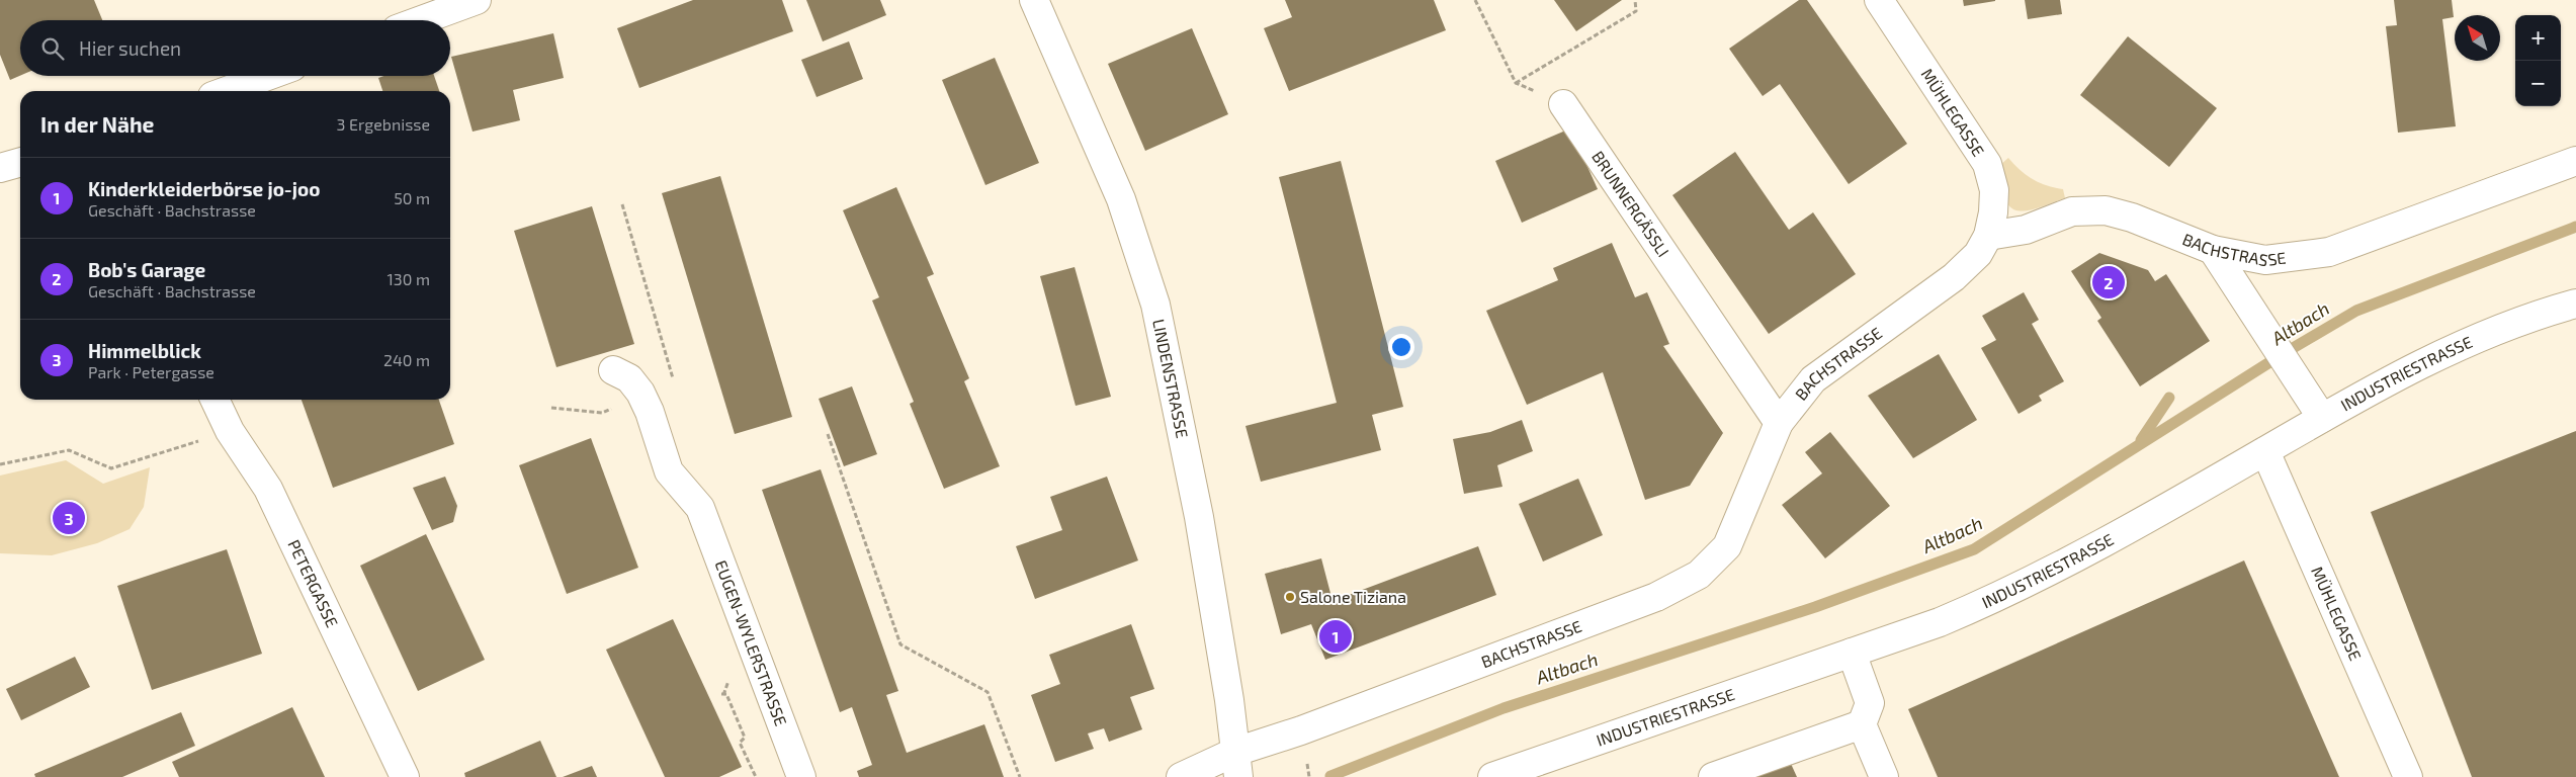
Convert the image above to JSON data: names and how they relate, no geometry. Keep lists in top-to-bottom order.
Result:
{
  "streets": {
    "street": [
      "MÜHLEGASSE",
      "BRUNNERGÄSSLI",
      "BACHSTRASSE",
      "INDUSTRIESTRASSE",
      "LINDENSTRASSE",
      "PETERGASSE",
      "EUGEN-WYLERSTRASSE"
    ]
  },
  "crossings": [
    ["MÜHLEGASSE", "BACHSTRASSE"],
    ["MÜHLEGASSE", "INDUSTRIESTRASSE"],
    ["BRUNNERGÄSSLI", "BACHSTRASSE"],
    ["BACHSTRASSE", "LINDENSTRASSE"]
  ],
  "water": ["Altbach"],
  "places": ["Salone Tiziana"],
  "north": "top left",
  "page": {
    "map_buttons": ["+", "−"],
    "search": "Hier suchen",
    "heading": ["In der Nähe", "3 Ergebnisse"],
    "list": [
      {
        "mark": "1",
        "name": "Kinderkleiderbörse jo-joo",
        "note": "Geschäft · Bachstrasse",
        "value": "50 m"
      },
      {
        "mark": "2",
        "name": "Bob's Garage",
        "note": "Geschäft · Bachstrasse",
        "value": "130 m"
      },
      {
        "mark": "3",
        "name": "Himmelblick",
        "note": "Park · Petergasse",
        "value": "240 m"
      }
    ],
    "pins": ["2", "3", "1"]
  }
}
